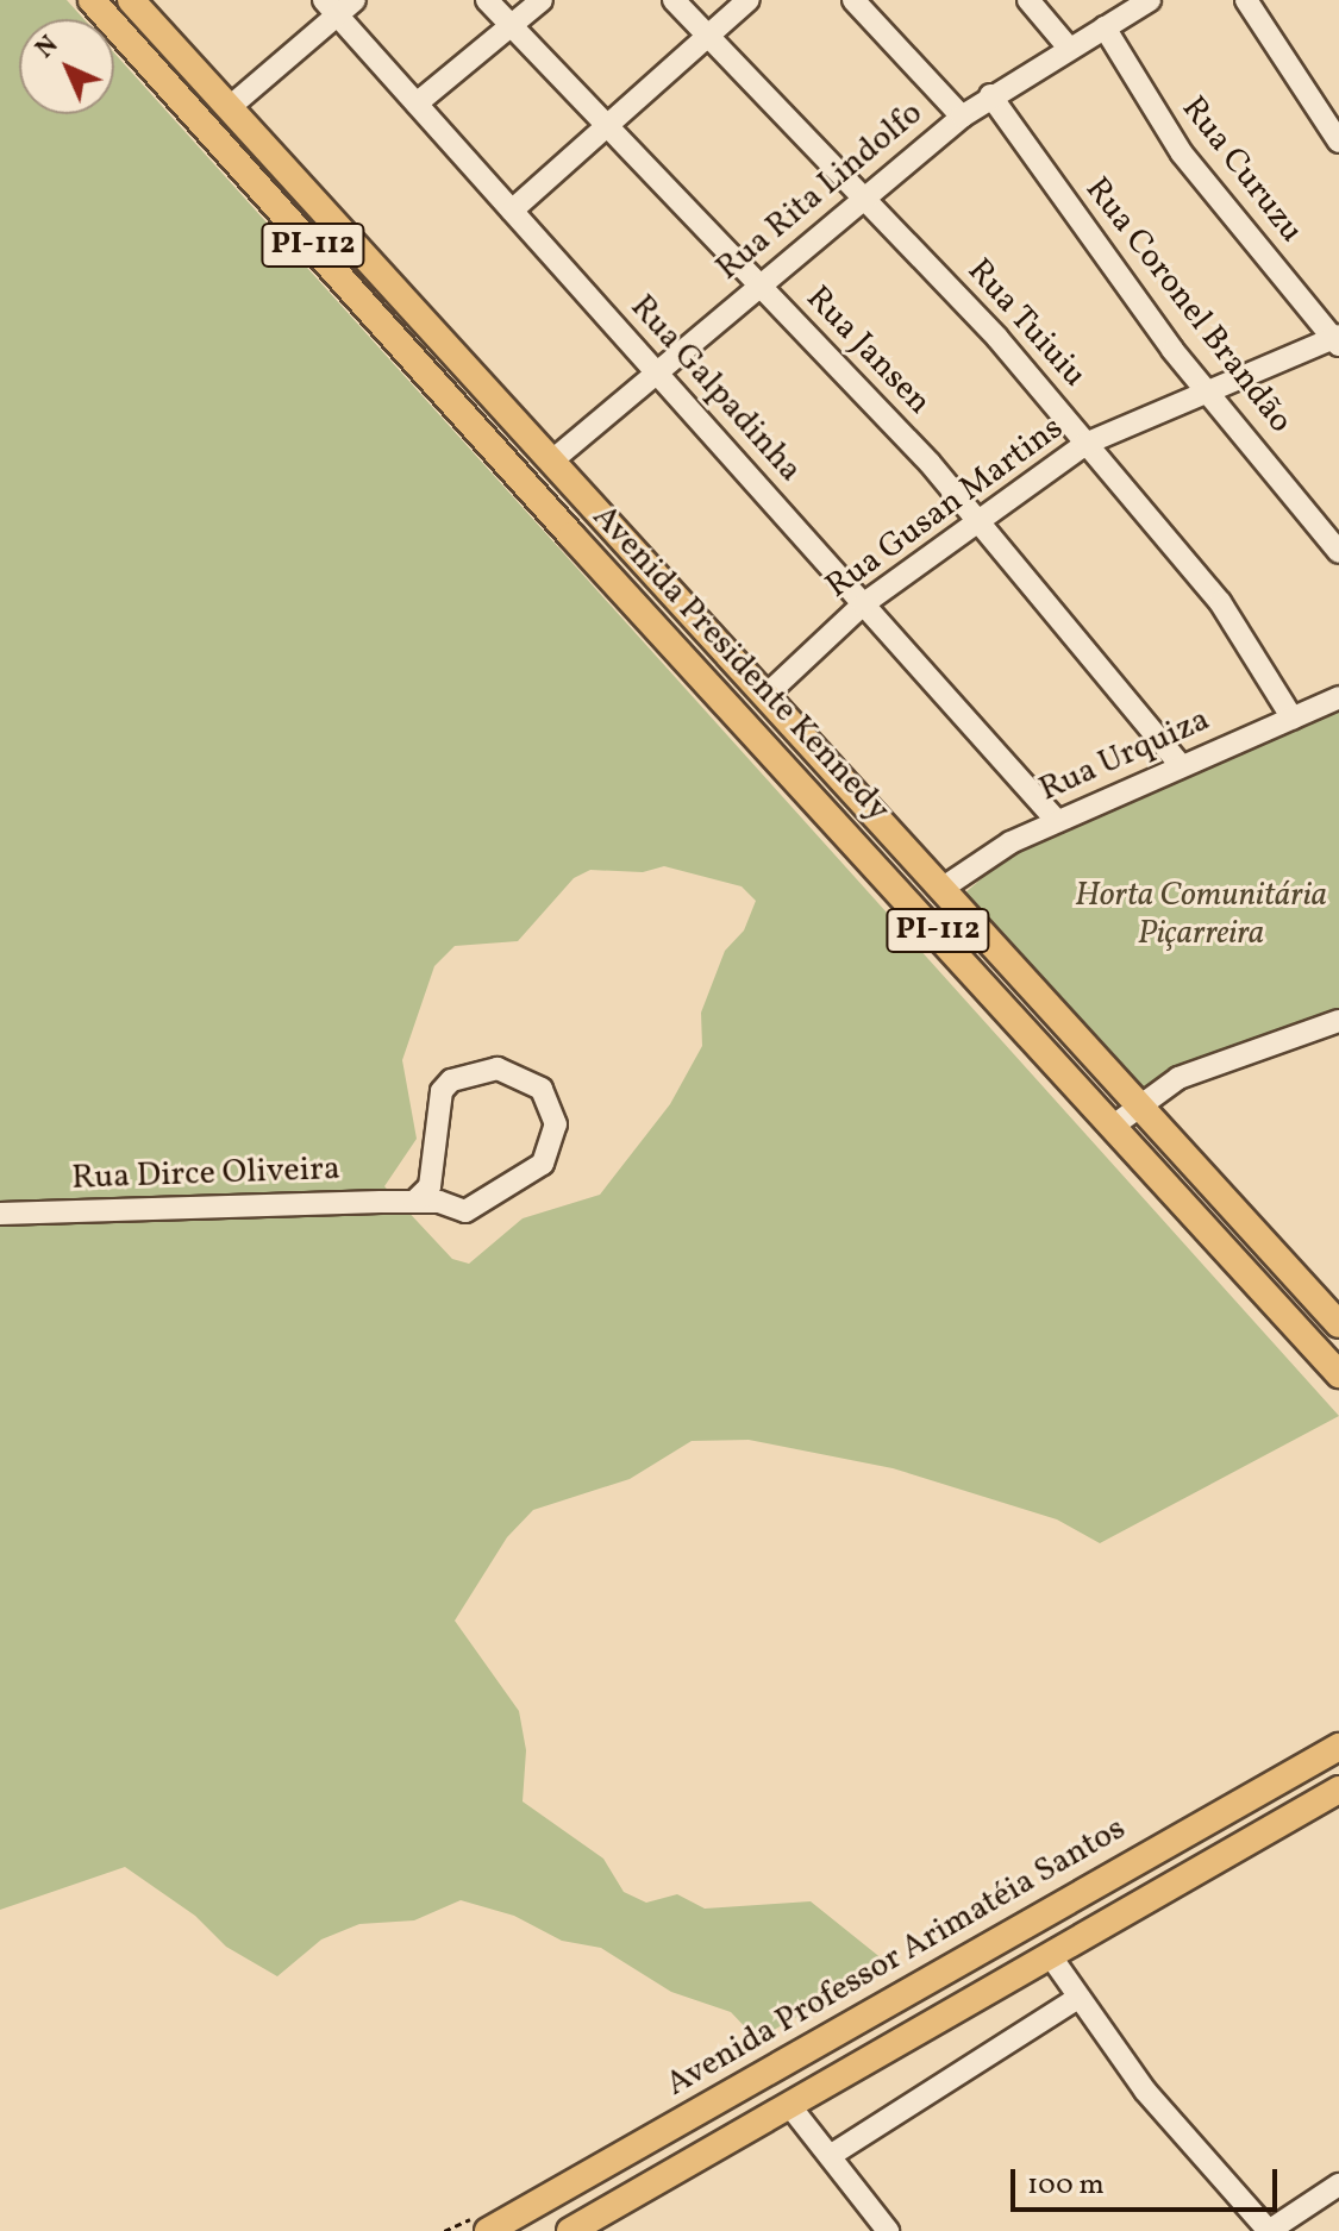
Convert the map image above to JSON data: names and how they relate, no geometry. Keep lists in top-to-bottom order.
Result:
{
  "streets": {
    "main road": ["PI-112", "Avenida Presidente Kennedy", "Avenida Professor Arimatéia Santos"],
    "street": [
      "Rua Curuzu",
      "Rua Rita Lindolfo",
      "Rua Coronel Brandão",
      "Rua Tuiuiu",
      "Rua Jansen",
      "Rua Galpadinha",
      "Rua Gusan Martins",
      "Rua Urquiza",
      "Rua Dirce Oliveira"
    ]
  },
  "crossings": [
    ["Rua Curuzu", "Rua Rita Lindolfo"],
    ["Rua Curuzu", "Rua Gusan Martins"],
    ["Rua Rita Lindolfo", "Rua Coronel Brandão"],
    ["Rua Rita Lindolfo", "Rua Tuiuiu"],
    ["Rua Rita Lindolfo", "Rua Jansen"],
    ["Rua Rita Lindolfo", "Rua Galpadinha"],
    ["Rua Rita Lindolfo", "Avenida Presidente Kennedy"],
    ["Rua Coronel Brandão", "Rua Gusan Martins"],
    ["Rua Tuiuiu", "Rua Gusan Martins"],
    ["Rua Tuiuiu", "Rua Urquiza"],
    ["Rua Jansen", "Rua Gusan Martins"],
    ["Rua Jansen", "Rua Urquiza"],
    ["Rua Galpadinha", "Rua Gusan Martins"],
    ["Rua Galpadinha", "Rua Urquiza"],
    ["Rua Gusan Martins", "Avenida Presidente Kennedy"],
    ["Avenida Presidente Kennedy", "Rua Urquiza"]
  ],
  "parks": ["Horta Comunitária Piçarreira"],
  "scale_bar": "100 m",
  "north": "top left"
}
